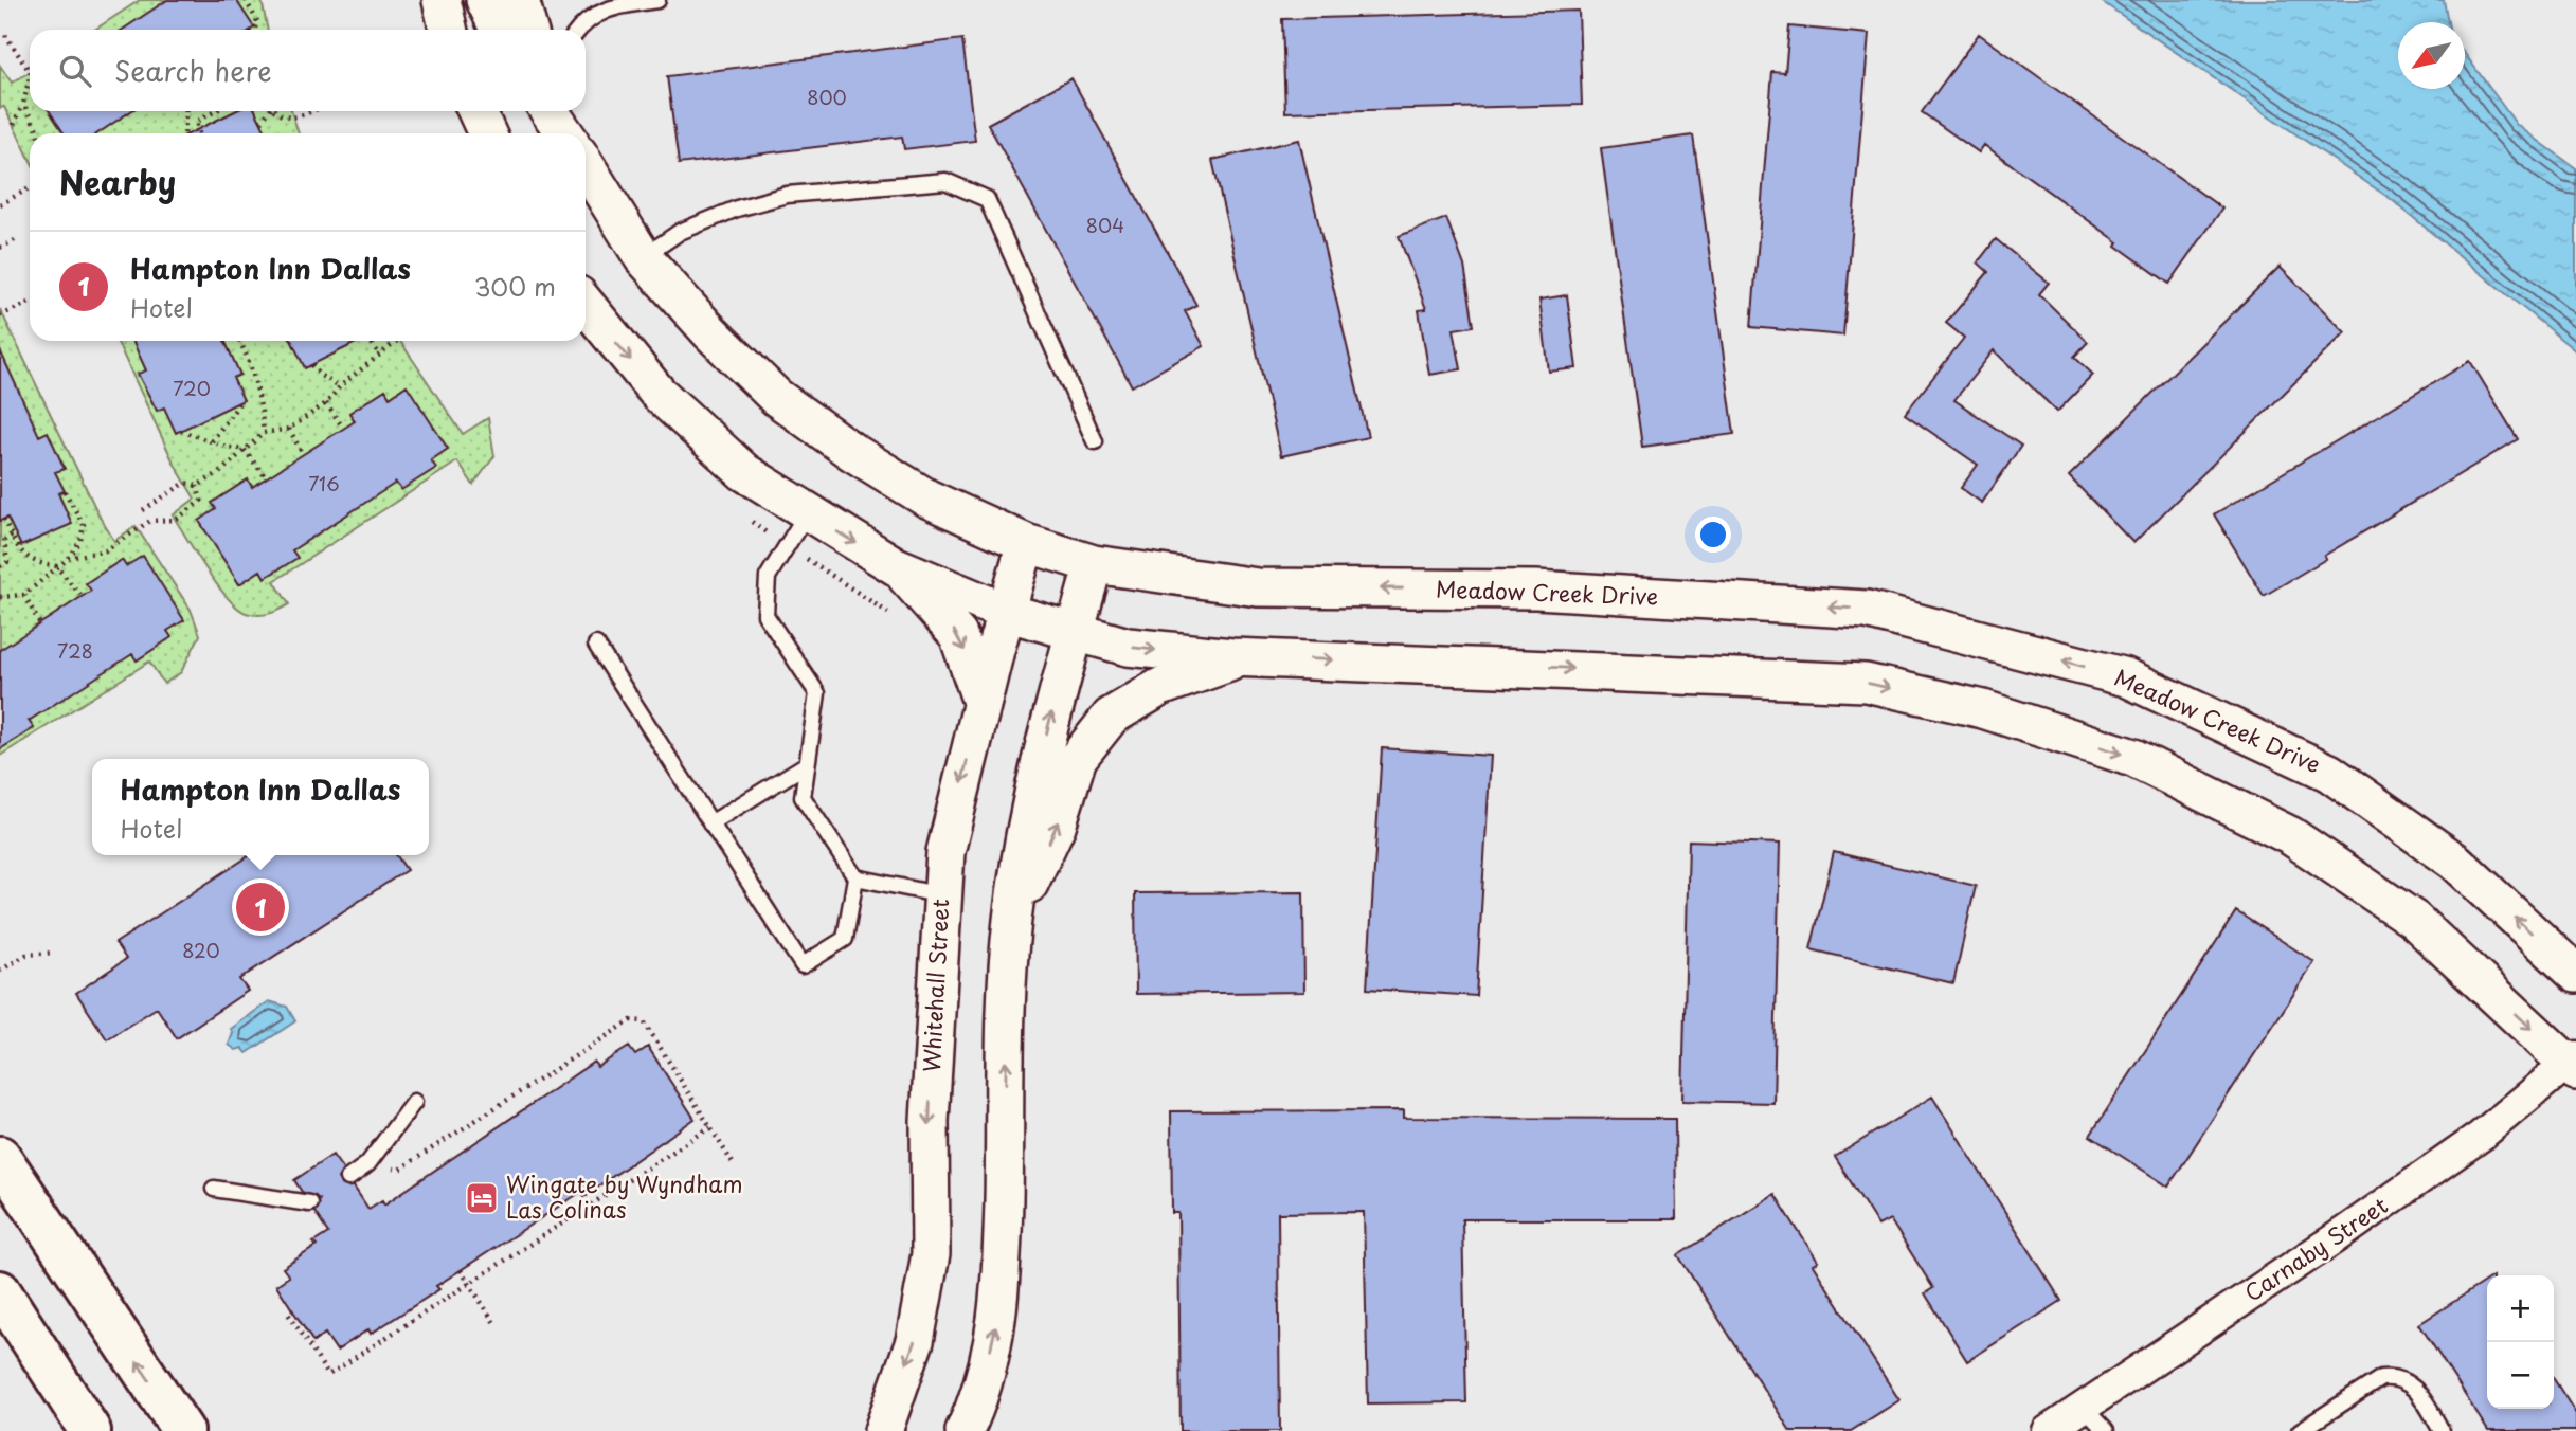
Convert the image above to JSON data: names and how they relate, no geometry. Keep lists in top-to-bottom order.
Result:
{
  "streets": {
    "street": ["Meadow Creek Drive", "Whitehall Street", "Carnaby Street"]
  },
  "crossings": [
    ["Meadow Creek Drive", "Whitehall Street"]
  ],
  "places": {
    "hotel": ["Wingate by Wyndham Las Colinas"]
  },
  "house_numbers": [
    "800",
    "804",
    "720",
    "716",
    "728",
    "820"
  ],
  "north": "bottom left",
  "page": {
    "search": "Search here",
    "heading": "Nearby",
    "list": [
      {
        "mark": "1",
        "name": "Hampton Inn Dallas",
        "note": "Hotel",
        "value": "300 m"
      }
    ],
    "popup": ["Hampton Inn Dallas", "Hotel"],
    "pins": "1",
    "map_buttons": ["+", "−"]
  }
}
